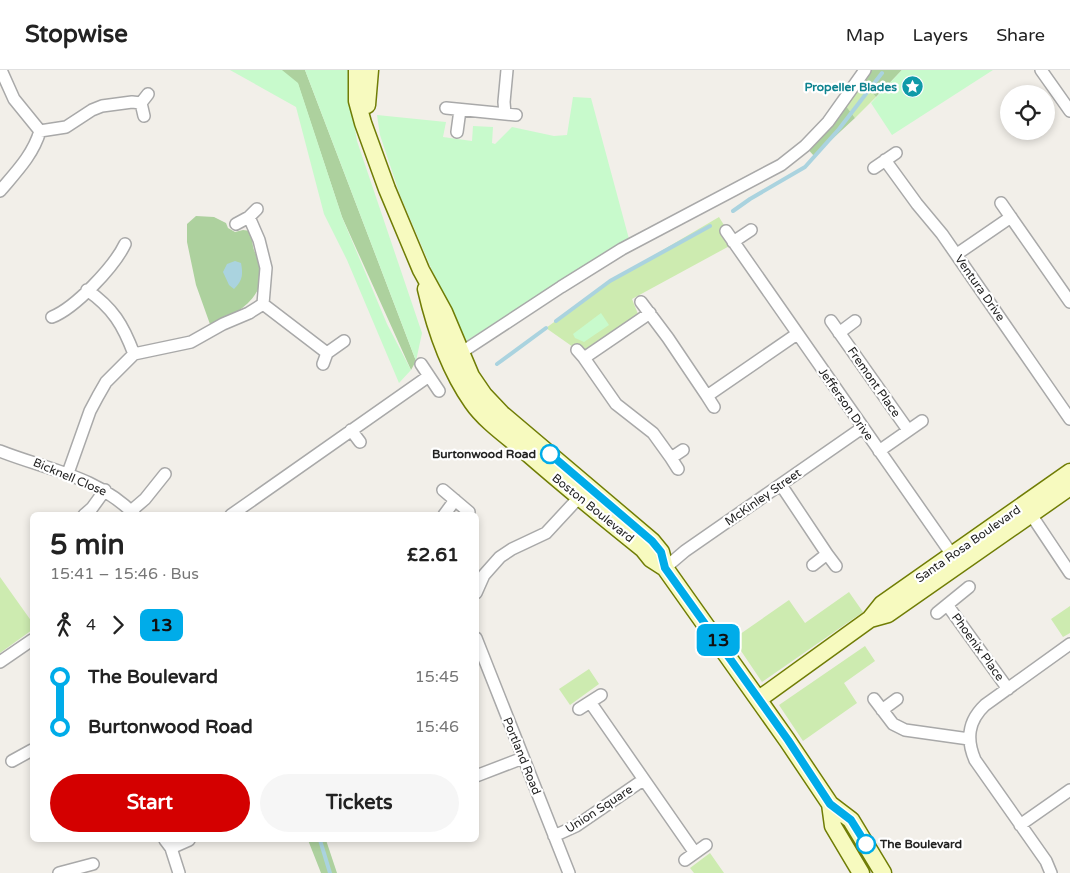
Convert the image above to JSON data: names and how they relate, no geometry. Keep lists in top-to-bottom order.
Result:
{
  "streets": {
    "street": [
      "Ventura Drive",
      "Fremont Place",
      "Jefferson Drive",
      "Bicknell Close",
      "McKinley Street",
      "Boston Boulevard",
      "Santa Rosa Boulevard",
      "Phoenix Place",
      "Portland Road",
      "Union Square"
    ]
  },
  "crossings": [
    ["Fremont Place", "Jefferson Drive"],
    ["Jefferson Drive", "McKinley Street"],
    ["Jefferson Drive", "Santa Rosa Boulevard"],
    ["McKinley Street", "Boston Boulevard"],
    ["Boston Boulevard", "Santa Rosa Boulevard"],
    ["Portland Road", "Union Square"]
  ],
  "places": {
    "place": ["Propeller Blades"],
    "other": ["Burtonwood Road", "The Boulevard"]
  },
  "lines": ["bus line 13"],
  "page": {
    "header": "Stopwise",
    "nav": ["Map", "Layers", "Share"],
    "on_map": "13",
    "heading": ["5 min", "15:41 – 15:46 · Bus", "£2.61"],
    "legs": ["4", "13"],
    "list": [
      {
        "name": "The Boulevard",
        "value": "15:45"
      },
      {
        "name": "Burtonwood Road",
        "value": "15:46"
      }
    ],
    "buttons": ["Start", "Tickets"]
  }
}
